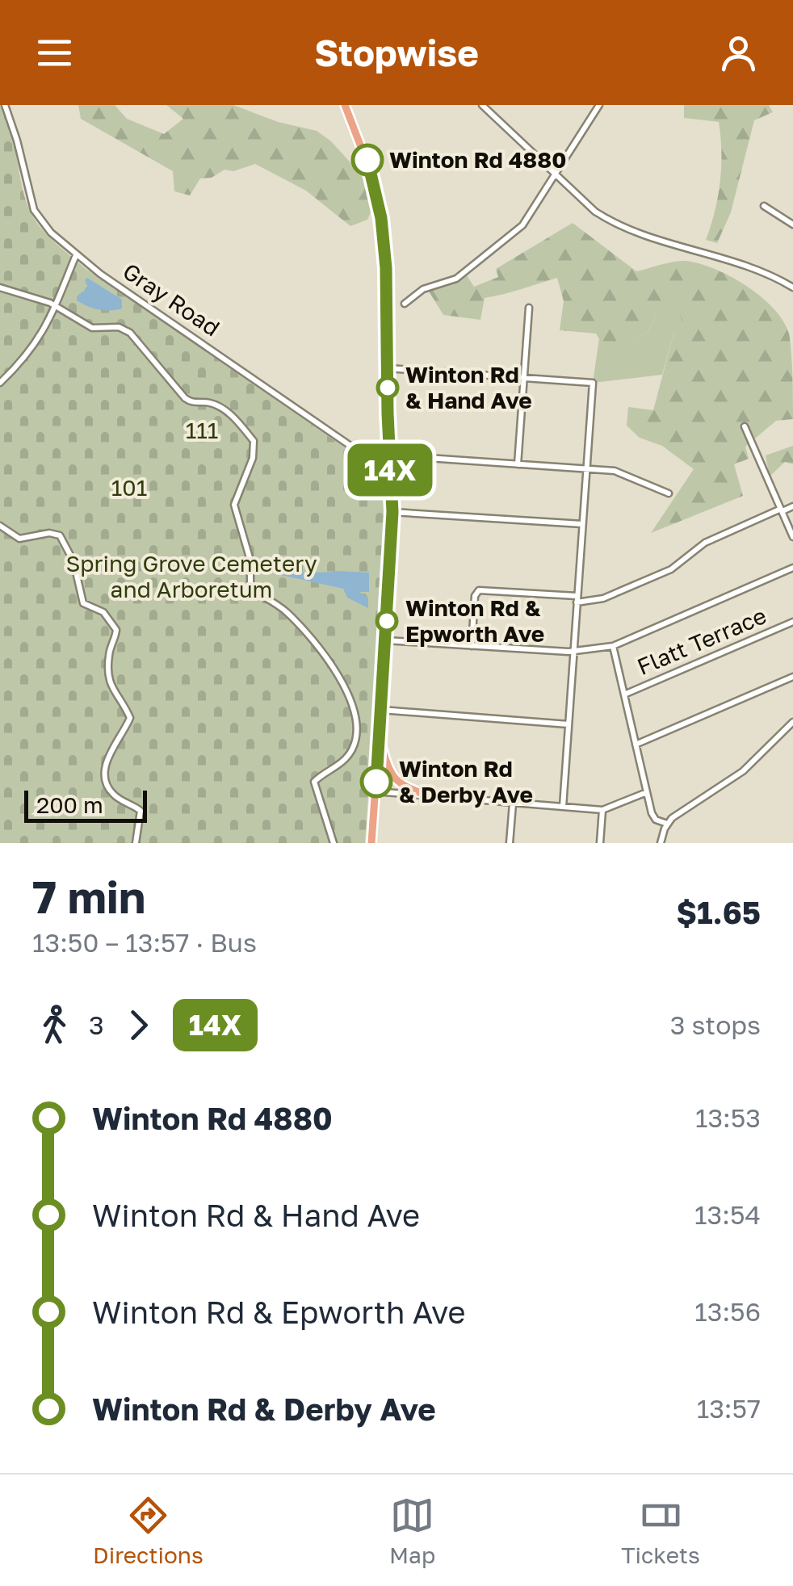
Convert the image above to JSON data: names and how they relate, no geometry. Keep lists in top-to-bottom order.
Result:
{
  "streets": {
    "street": ["Gray Road", "Flatt Terrace"]
  },
  "parks": ["111", "101", "Spring Grove Cemetery and Arboretum"],
  "places": [
    "Winton Rd 4880",
    "Winton Rd & Hand Ave",
    "Winton Rd & Epworth Ave",
    "Winton Rd & Derby Ave"
  ],
  "lines": ["bus line 14X"],
  "scale_bar": "200 m",
  "page": {
    "header": "Stopwise",
    "on_map": "14X",
    "scale": "200 m",
    "heading": ["7 min", "13:50 – 13:57 · Bus", "$1.65"],
    "legs": ["3", "14X", "3 stops"],
    "list": [
      {
        "name": "Winton Rd 4880",
        "value": "13:53"
      },
      {
        "name": "Winton Rd & Hand Ave",
        "value": "13:54"
      },
      {
        "name": "Winton Rd & Epworth Ave",
        "value": "13:56"
      },
      {
        "name": "Winton Rd & Derby Ave",
        "value": "13:57"
      }
    ],
    "tabs": ["Directions", "Map", "Tickets"]
  }
}
